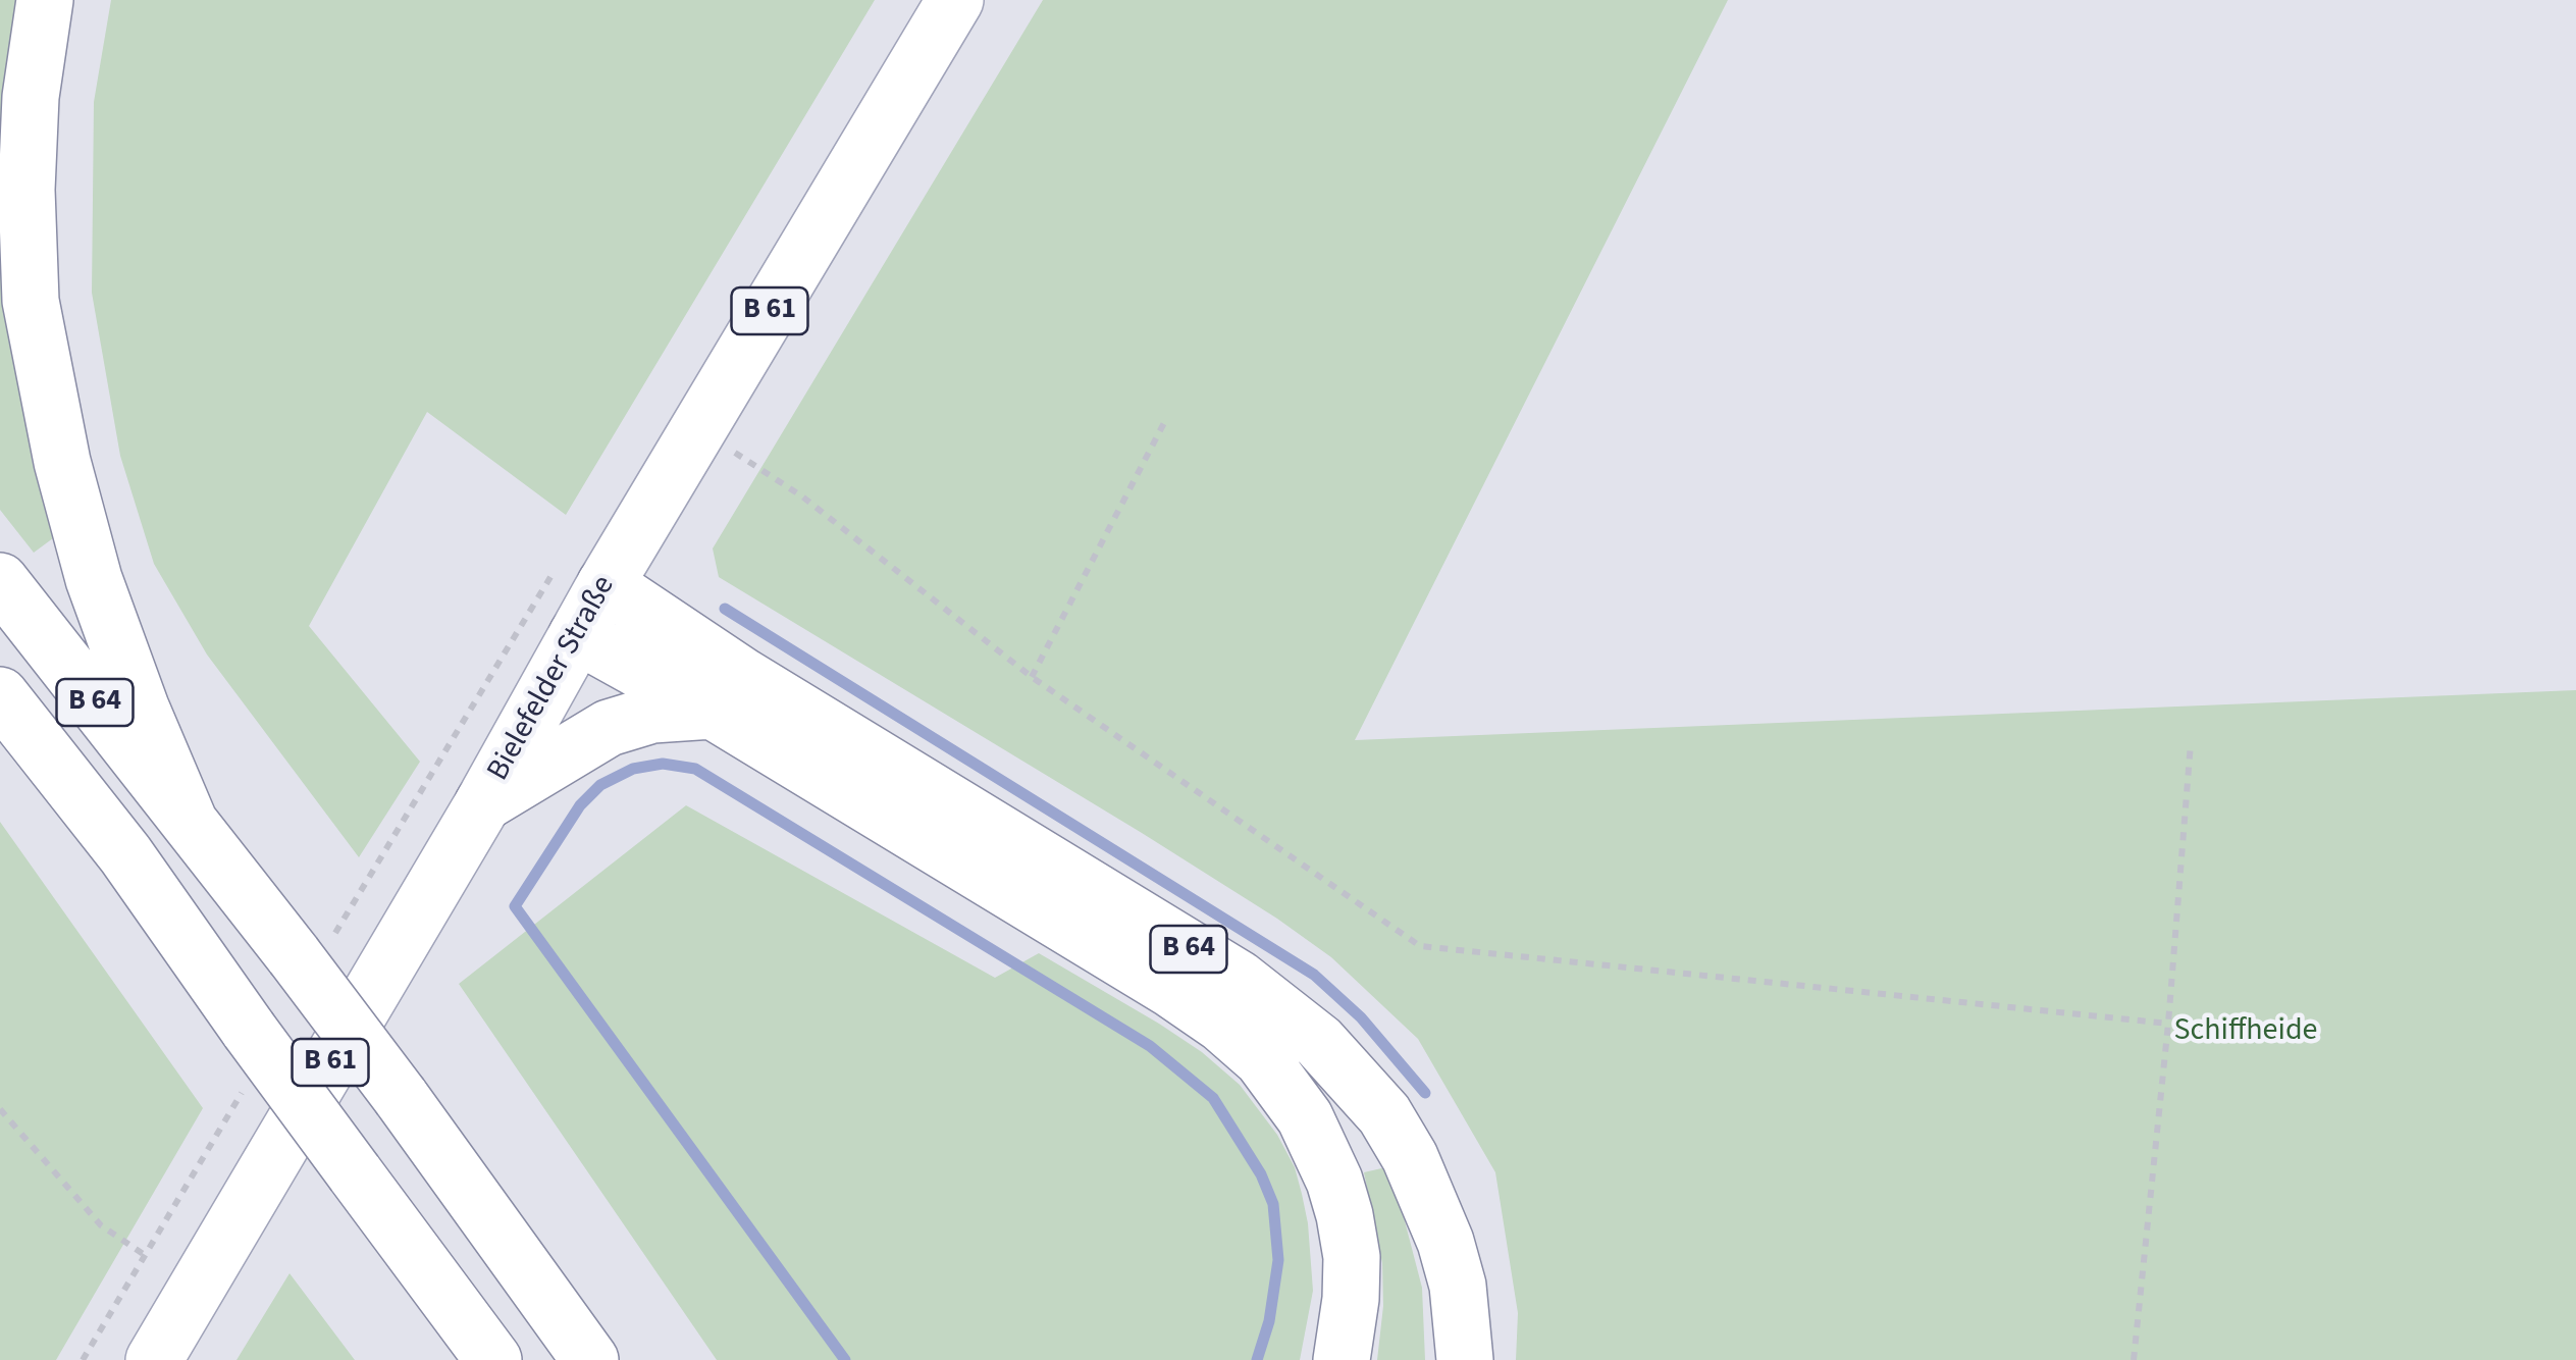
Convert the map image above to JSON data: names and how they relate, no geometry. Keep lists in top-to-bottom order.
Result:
{
  "streets": {
    "main road": ["B 61", "Bielefelder Straße", "B 64"]
  },
  "crossings": [
    ["B 61", "Bielefelder Straße"],
    ["Bielefelder Straße", "B 64"]
  ],
  "parks": ["Schiffheide"]
}
